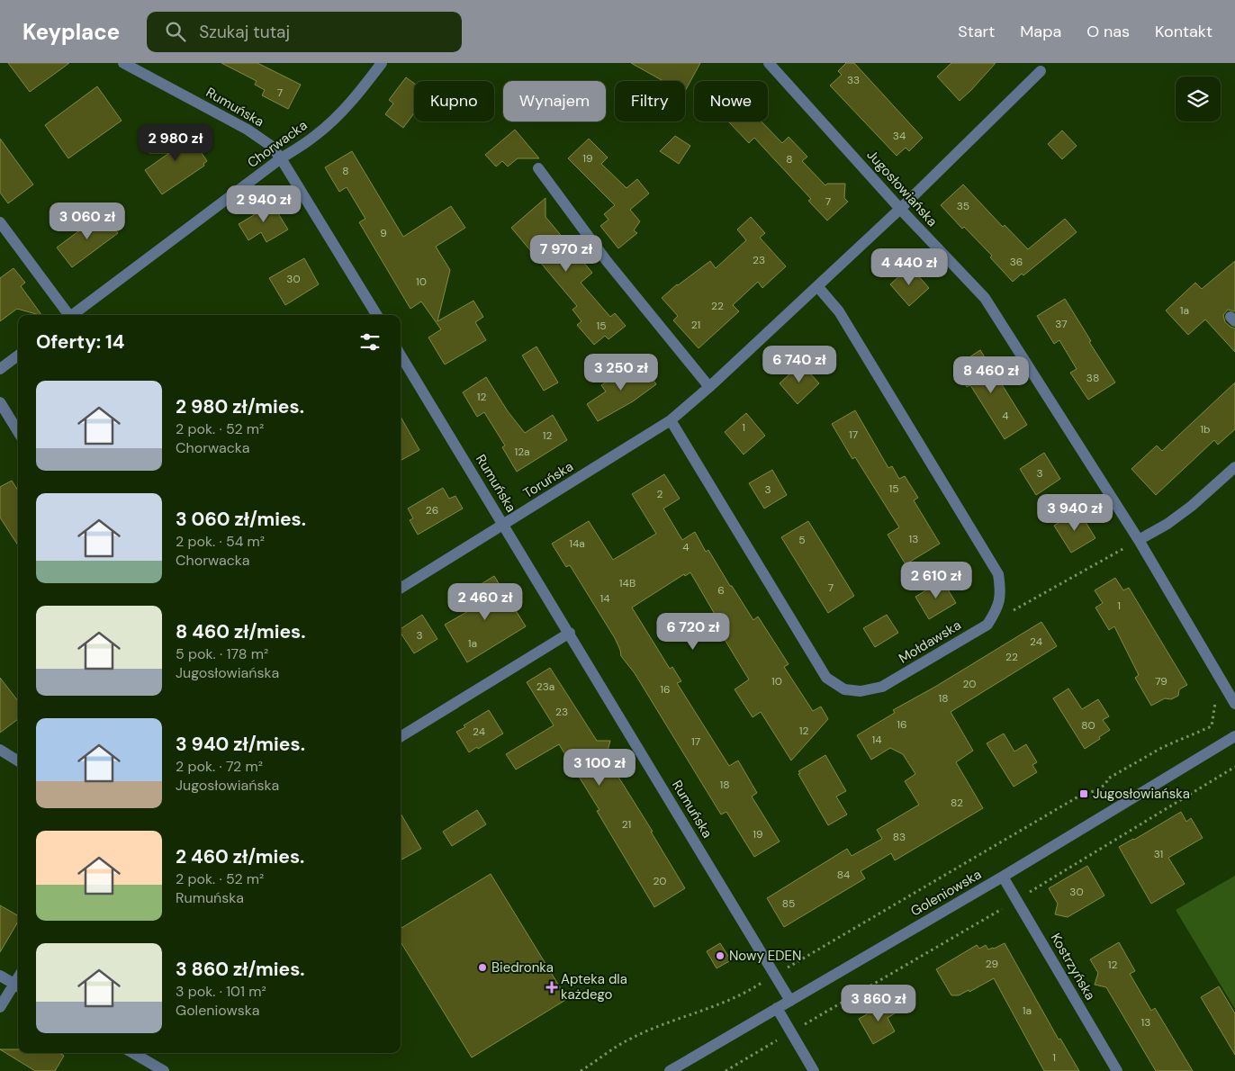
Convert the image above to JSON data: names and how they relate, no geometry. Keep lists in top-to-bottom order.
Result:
{
  "streets": {
    "street": [
      "Rumuńska",
      "Chorwacka",
      "Jugosłowiańska",
      "Toruńska",
      "Mołdawska",
      "Goleniowska",
      "Kostrzyńska"
    ]
  },
  "crossings": [
    ["Rumuńska", "Chorwacka"],
    ["Rumuńska", "Toruńska"],
    ["Rumuńska", "Goleniowska"],
    ["Jugosłowiańska", "Toruńska"],
    ["Toruńska", "Mołdawska"],
    ["Goleniowska", "Kostrzyńska"]
  ],
  "places": {
    "transit": ["Jugosłowiańska"],
    "other": ["Nowy EDEN", "Biedronka"],
    "health": ["Apteka dla każdego"]
  },
  "house_numbers": [
    "33",
    "7",
    "34",
    "19",
    "8",
    "8",
    "7",
    "35",
    "9",
    "23",
    "36",
    "30",
    "10",
    "22",
    "1a",
    "37",
    "21",
    "15",
    "38",
    "12",
    "4",
    "1",
    "1b",
    "17",
    "12",
    "12a",
    "3",
    "15",
    "3",
    "2",
    "26",
    "13",
    "5",
    "14a",
    "4",
    "14B",
    "7",
    "6",
    "14",
    "1",
    "3",
    "24",
    "1a",
    "22",
    "10",
    "79",
    "20",
    "23a",
    "16",
    "18",
    "23",
    "16",
    "80",
    "12",
    "24",
    "14",
    "17",
    "18",
    "82",
    "21",
    "19",
    "83",
    "31",
    "84",
    "20",
    "30",
    "85",
    "29",
    "12",
    "1a",
    "13",
    "1"
  ],
  "page": {
    "header": "Keyplace",
    "search": "Szukaj tutaj",
    "nav": [
      "Start",
      "Mapa",
      "O nas",
      "Kontakt"
    ],
    "chip": [
      "Kupno",
      "Wynajem",
      "Filtry",
      "Nowe"
    ],
    "price": [
      "2 980 zł",
      "2 940 zł",
      "3 060 zł",
      "7 970 zł",
      "4 440 zł",
      "6 740 zł",
      "3 250 zł",
      "8 460 zł",
      "3 940 zł",
      "2 610 zł",
      "2 460 zł",
      "6 720 zł",
      "3 100 zł",
      "3 860 zł"
    ],
    "heading": "Oferty: 14",
    "list": [
      {
        "name": "2 980 zł/mies.",
        "note": "2 pok. · 52 m² · Chorwacka"
      },
      {
        "name": "3 060 zł/mies.",
        "note": "2 pok. · 54 m² · Chorwacka"
      },
      {
        "name": "8 460 zł/mies.",
        "note": "5 pok. · 178 m² · Jugosłowiańska"
      },
      {
        "name": "3 940 zł/mies.",
        "note": "2 pok. · 72 m² · Jugosłowiańska"
      },
      {
        "name": "2 460 zł/mies.",
        "note": "2 pok. · 52 m² · Rumuńska"
      },
      {
        "name": "3 860 zł/mies.",
        "note": "3 pok. · 101 m² · Goleniowska"
      }
    ]
  }
}
